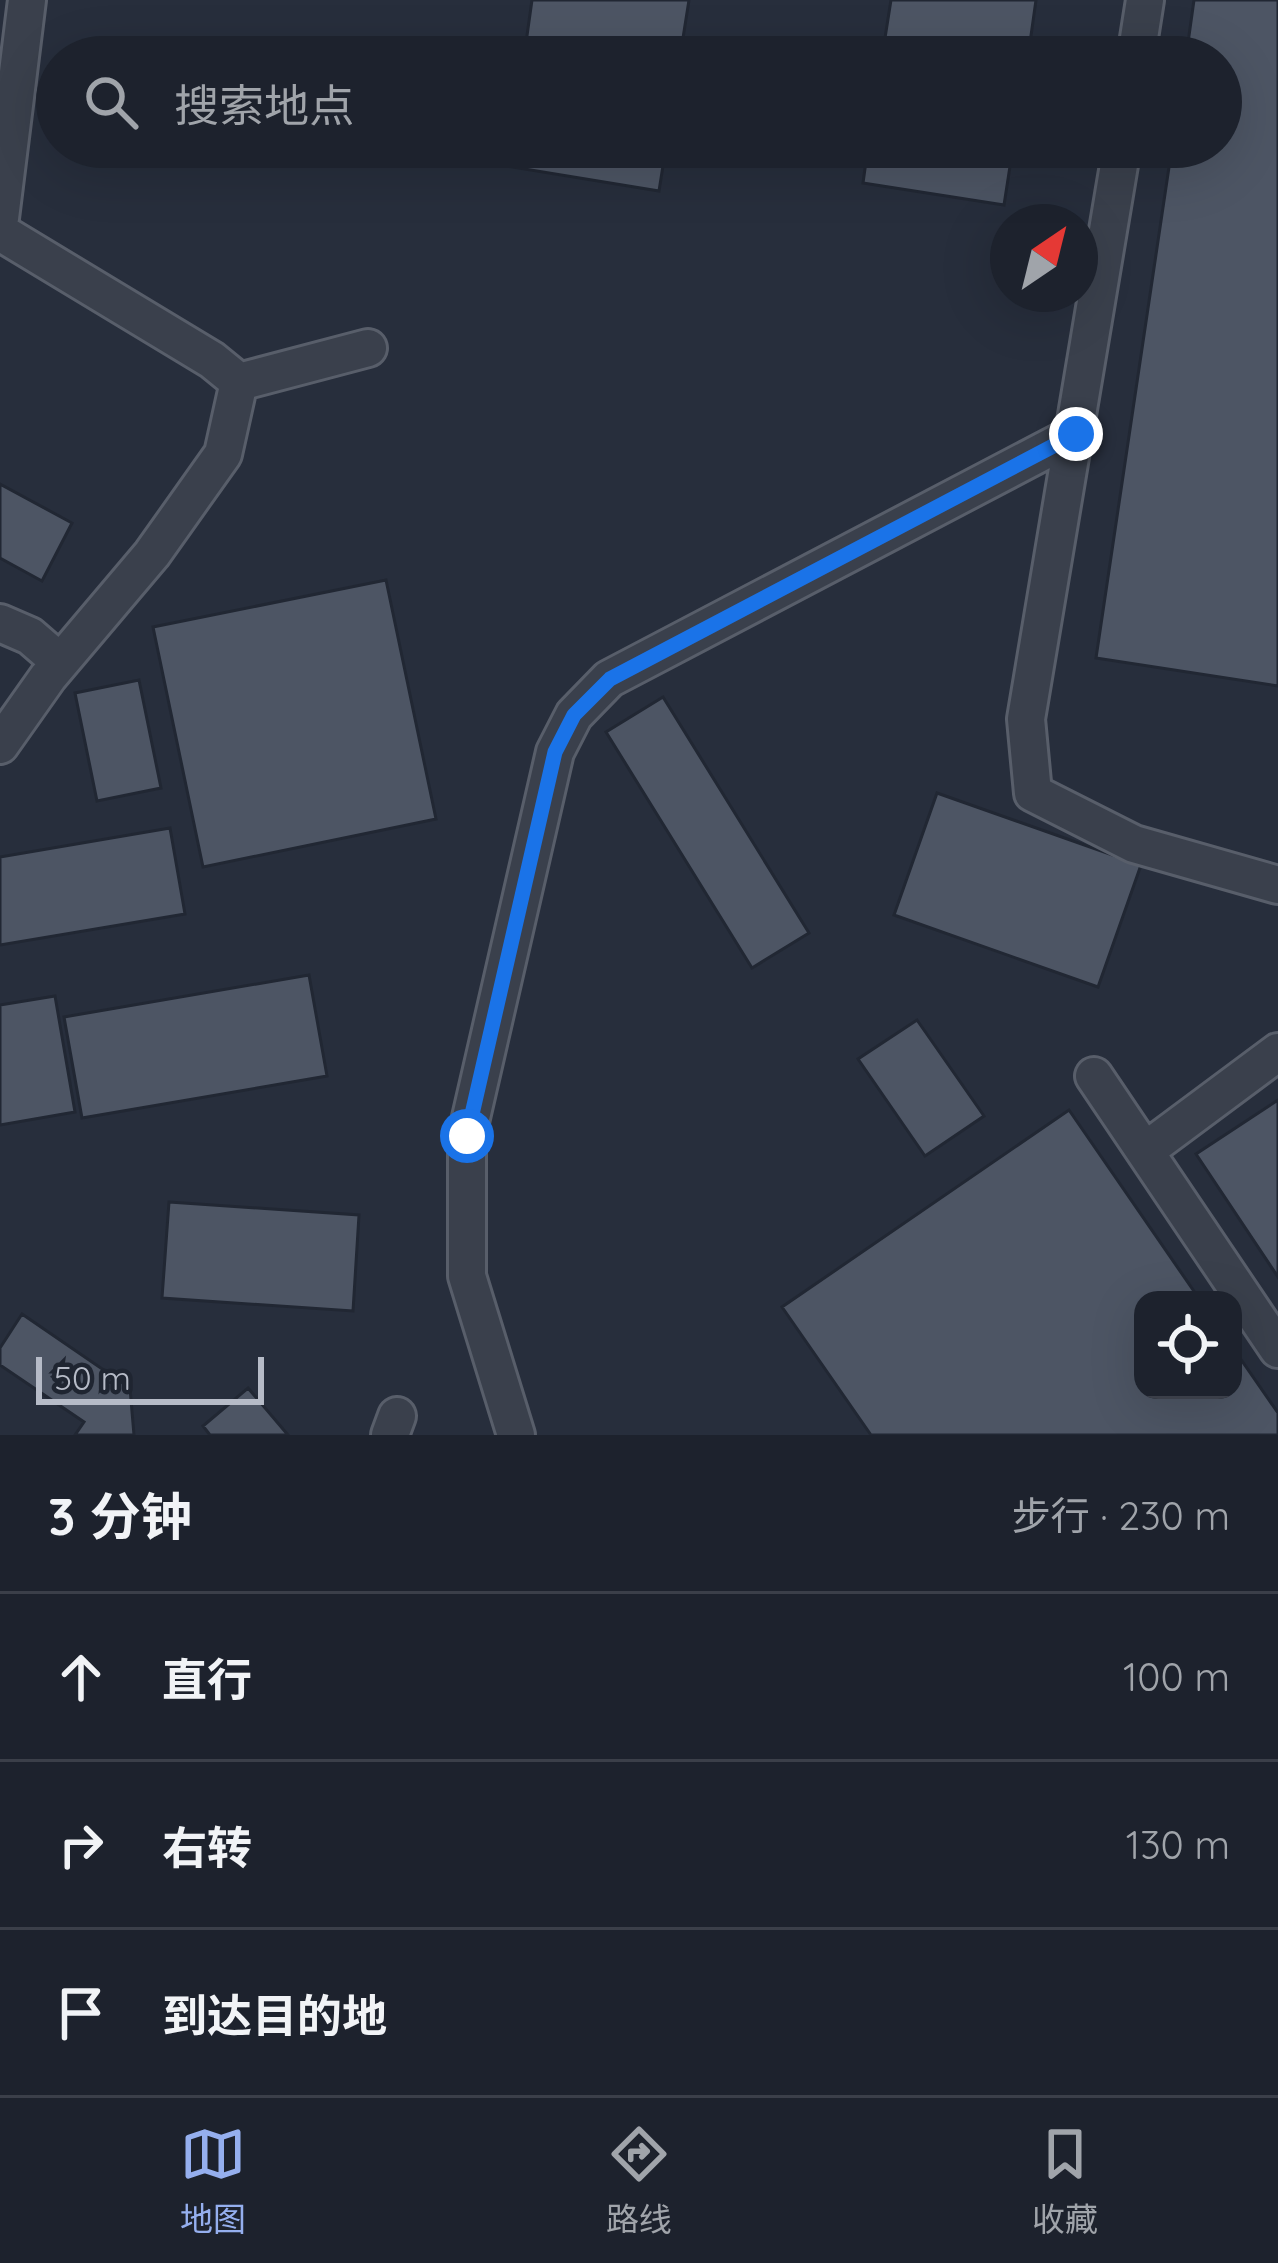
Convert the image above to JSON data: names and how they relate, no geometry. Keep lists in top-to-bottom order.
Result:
{
  "scale_bar": "50 m",
  "north": "top right",
  "page": {
    "search": "搜索地点",
    "scale": "50 m",
    "heading": ["3 分钟", "步行 · 230 m"],
    "list": [
      ["直行", "100 m"],
      ["右转", "130 m"],
      "到达目的地"
    ],
    "nav": ["地图", "路线", "收藏"]
  }
}
